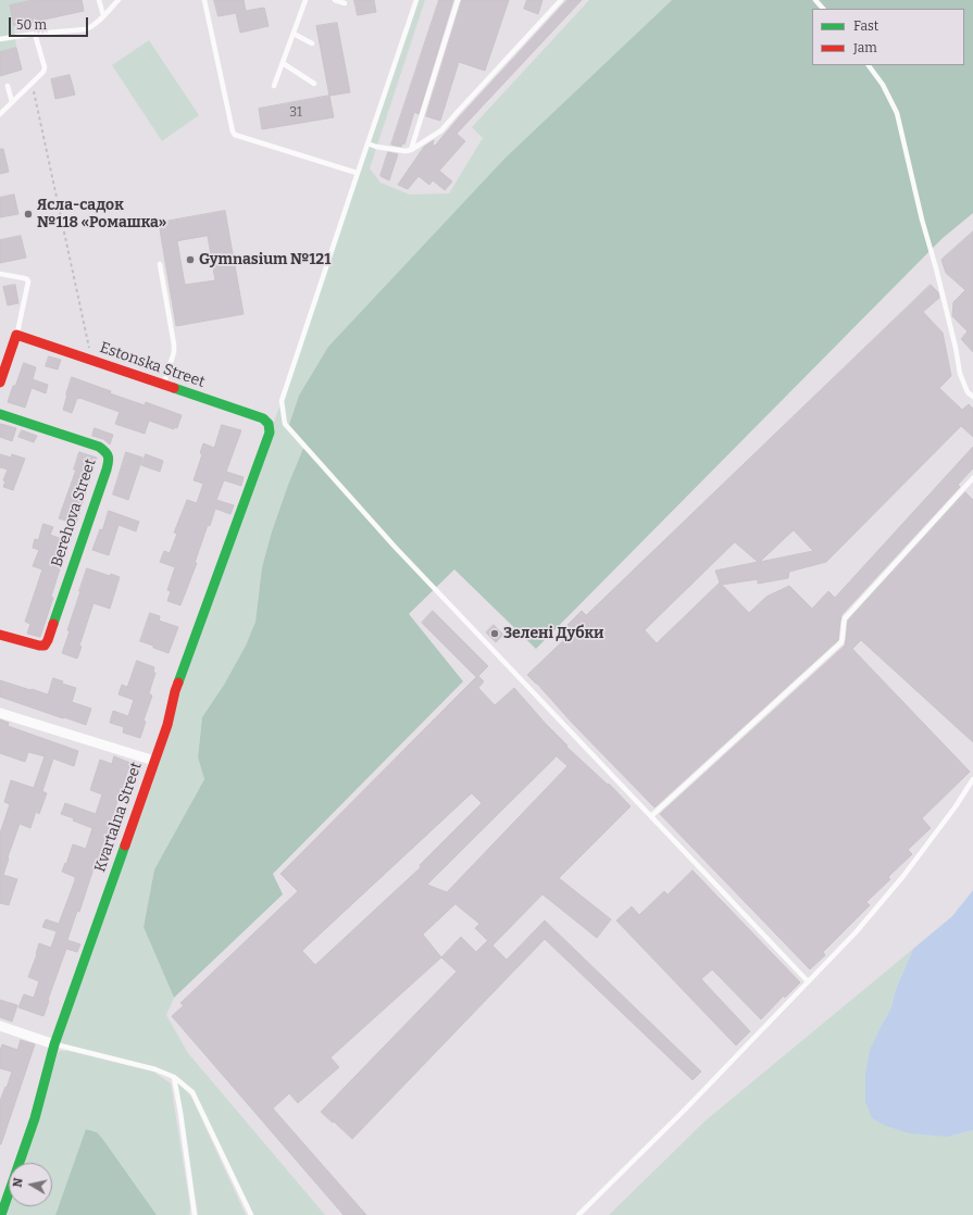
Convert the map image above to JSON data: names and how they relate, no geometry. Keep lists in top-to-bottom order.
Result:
{
  "streets": {
    "street": ["Estonska Street", "Berehova Street", "Kvartalna Street"]
  },
  "crossings": [
    ["Estonska Street", "Kvartalna Street"]
  ],
  "places": ["Ясла-садок №118 «Ромашка»", "Gymnasium №121", "Зелені Дубки"],
  "house_numbers": ["31"],
  "legend": ["Fast", "Jam"],
  "scale_bar": "50 m",
  "north": "left"
}
